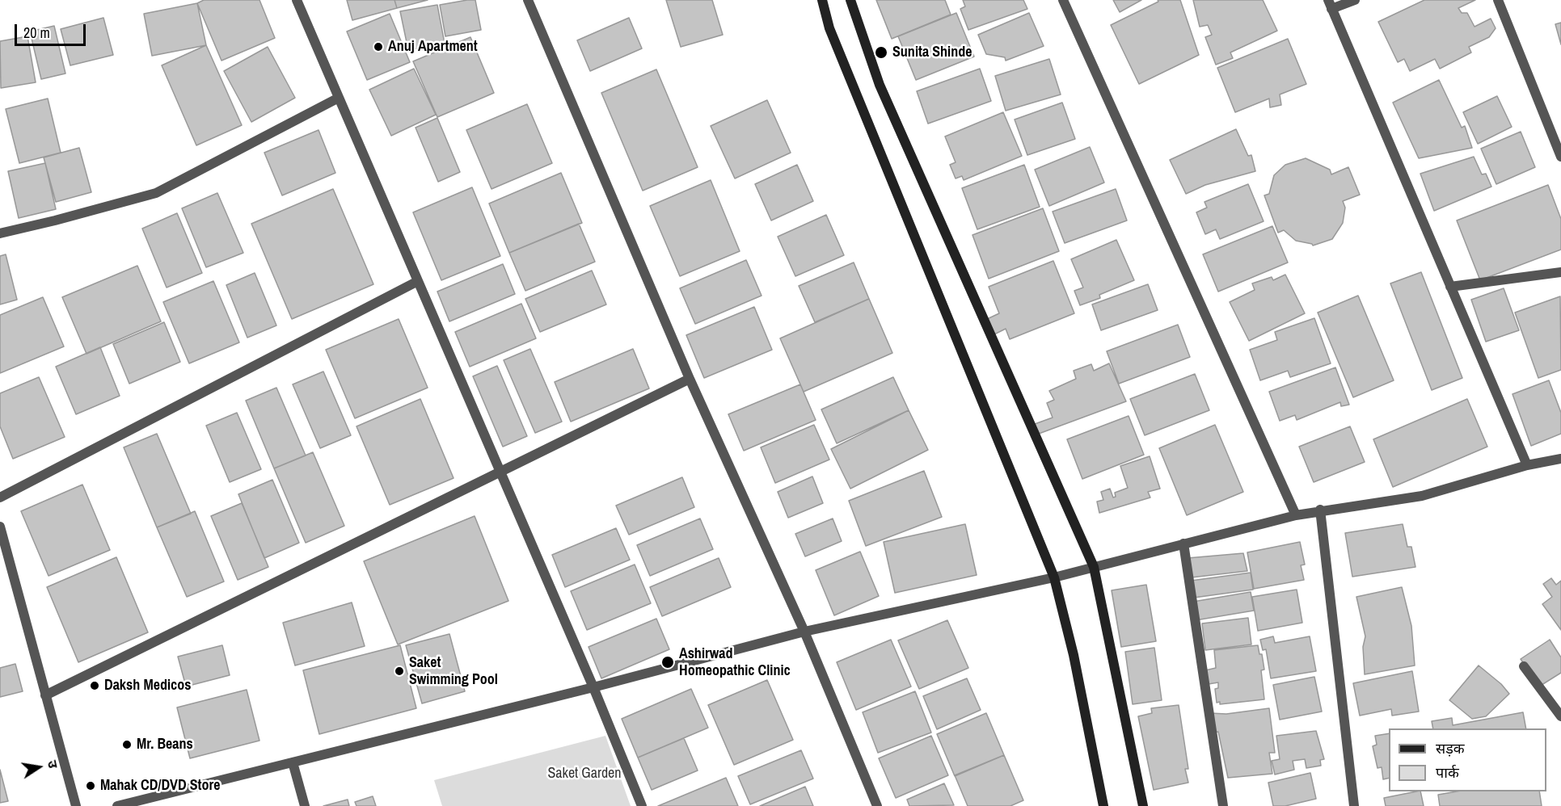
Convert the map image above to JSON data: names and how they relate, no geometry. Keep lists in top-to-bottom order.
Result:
{
  "parks": ["Saket Garden"],
  "places": [
    "Anuj Apartment",
    "Sunita Shinde",
    "Ashirwad Homeopathic Clinic",
    "Saket Swimming Pool",
    "Daksh Medicos",
    "Mr. Beans",
    "Mahak CD/DVD Store"
  ],
  "legend": ["सड़क", "पार्क"],
  "scale_bar": "20 m",
  "north": "right"
}
